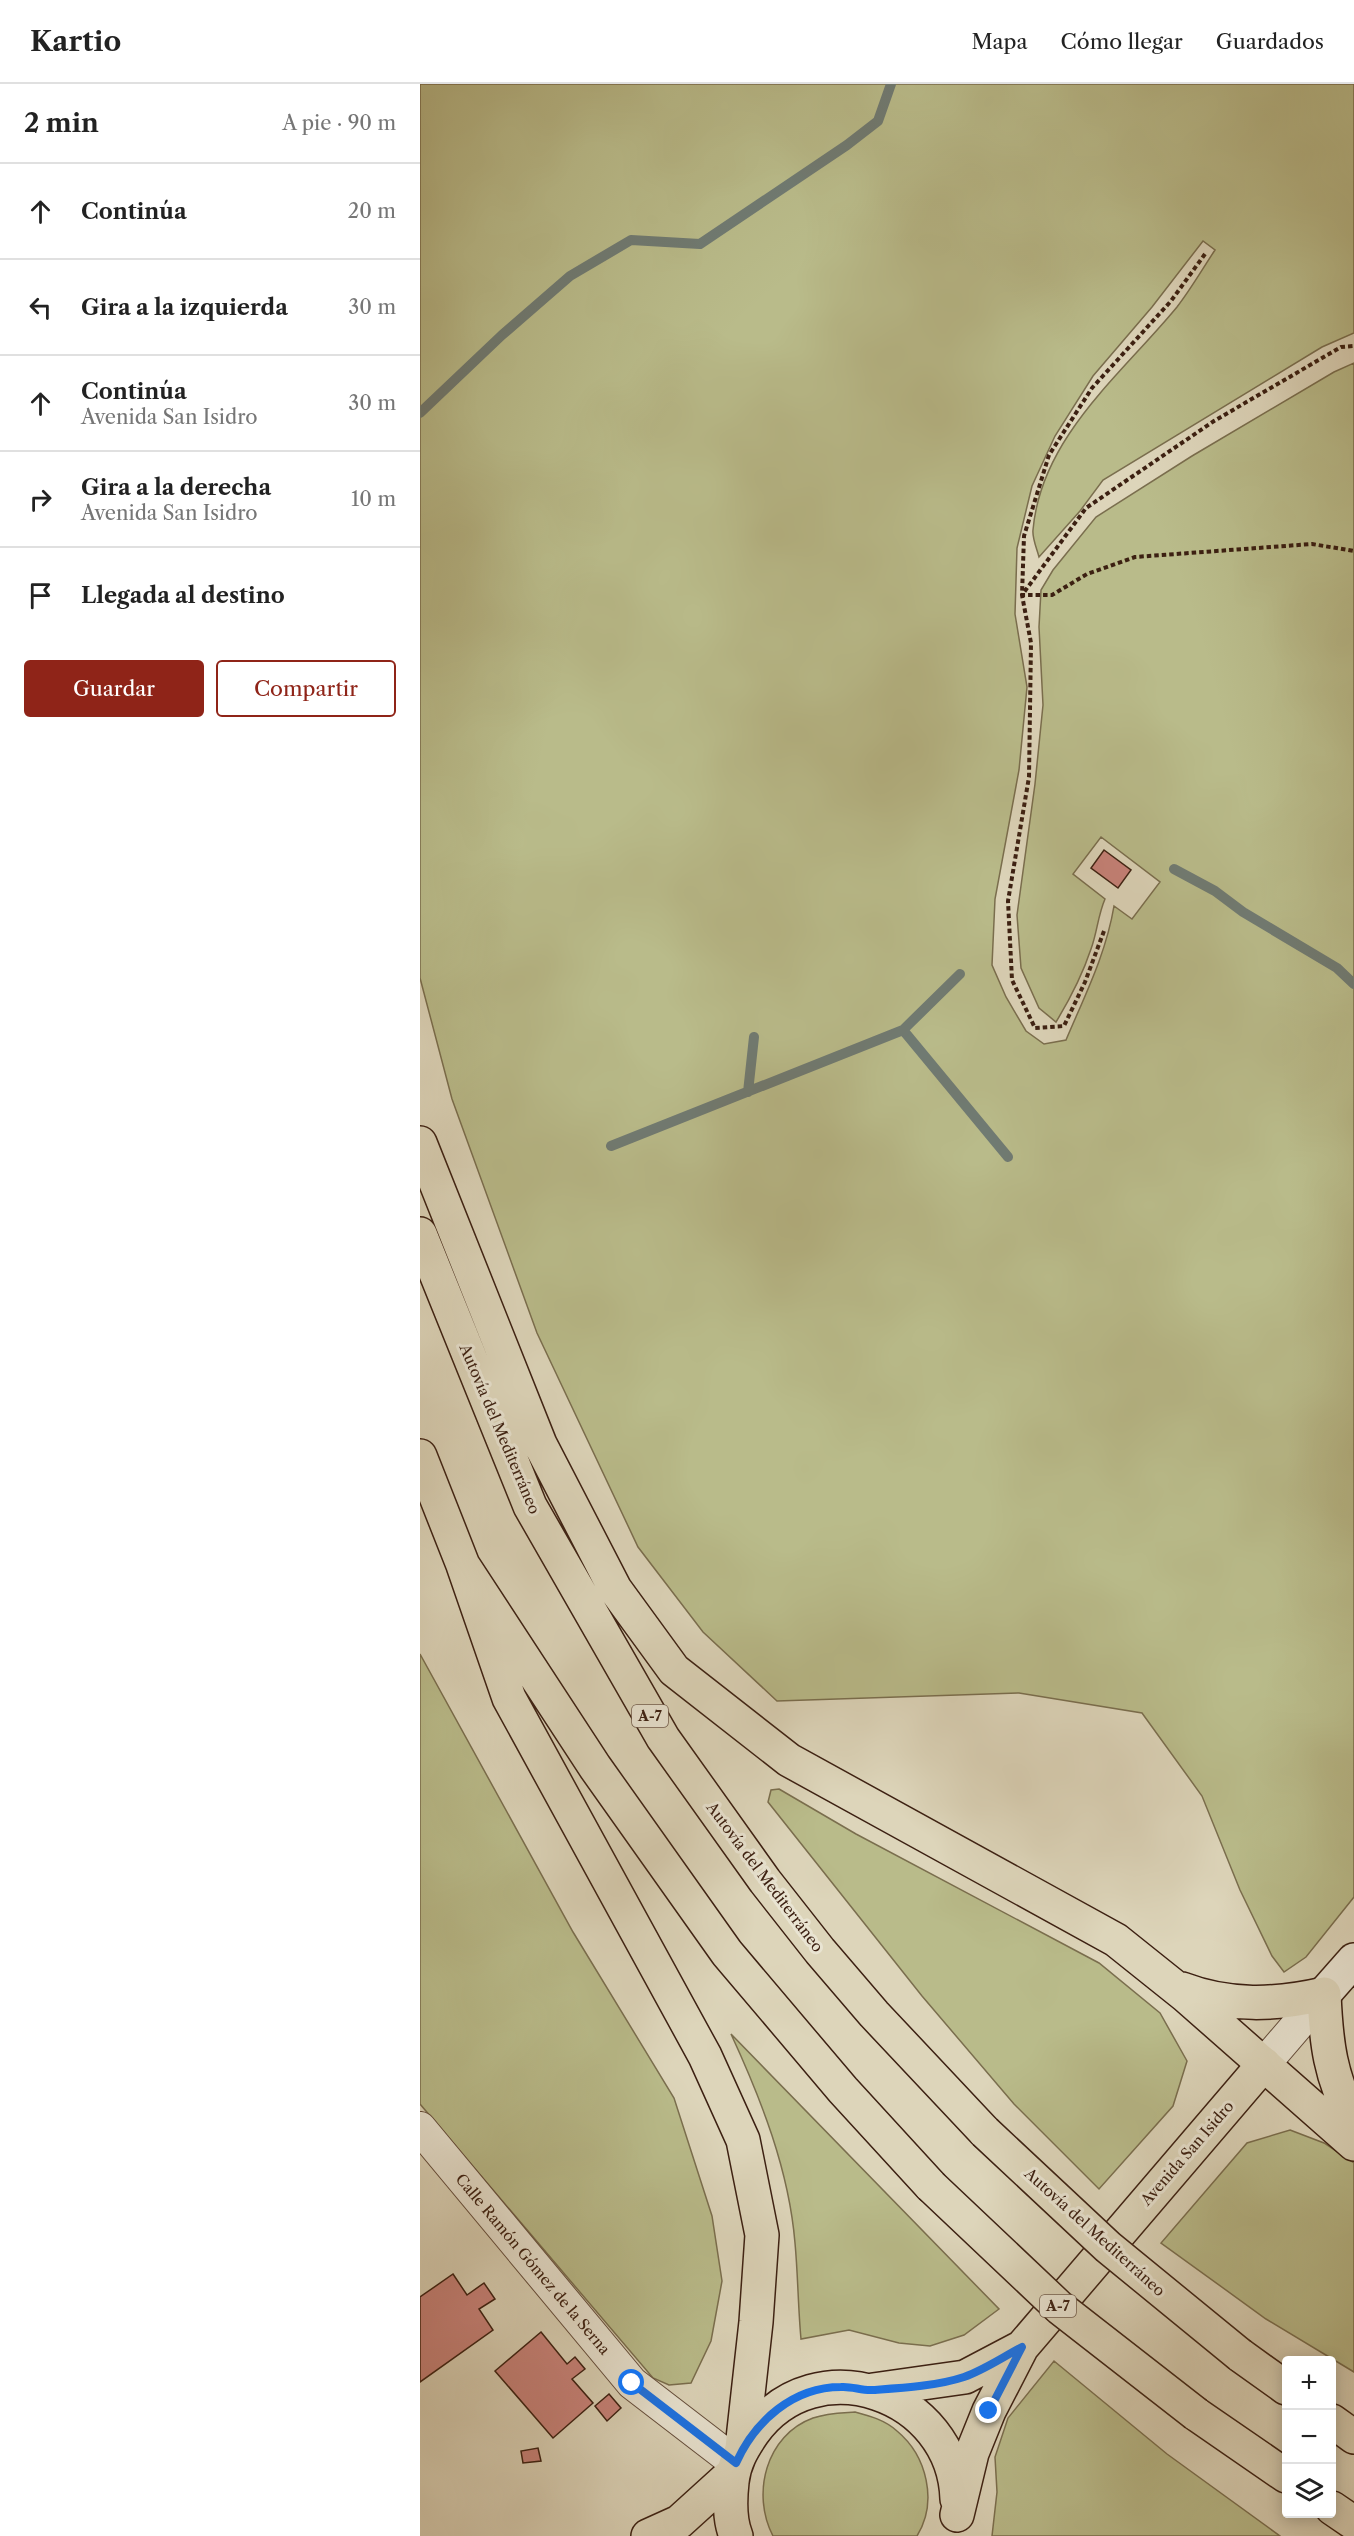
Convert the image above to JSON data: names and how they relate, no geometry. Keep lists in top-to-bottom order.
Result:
{
  "streets": {
    "main road": ["Autovía del Mediterráneo", "A-7", "Avenida San Isidro"],
    "street": ["Calle Ramón Gómez de la Serna"]
  },
  "page": {
    "header": "Kartio",
    "nav": ["Mapa", "Cómo llegar", "Guardados"],
    "heading": ["2 min", "A pie · 90 m"],
    "list": [
      ["Continúa", "20 m"],
      ["Gira a la izquierda", "30 m"],
      ["Continúa", "Avenida San Isidro", "30 m"],
      ["Gira a la derecha", "Avenida San Isidro", "10 m"],
      "Llegada al destino"
    ],
    "buttons": ["Guardar", "Compartir"],
    "map_buttons": ["+", "−"]
  }
}
